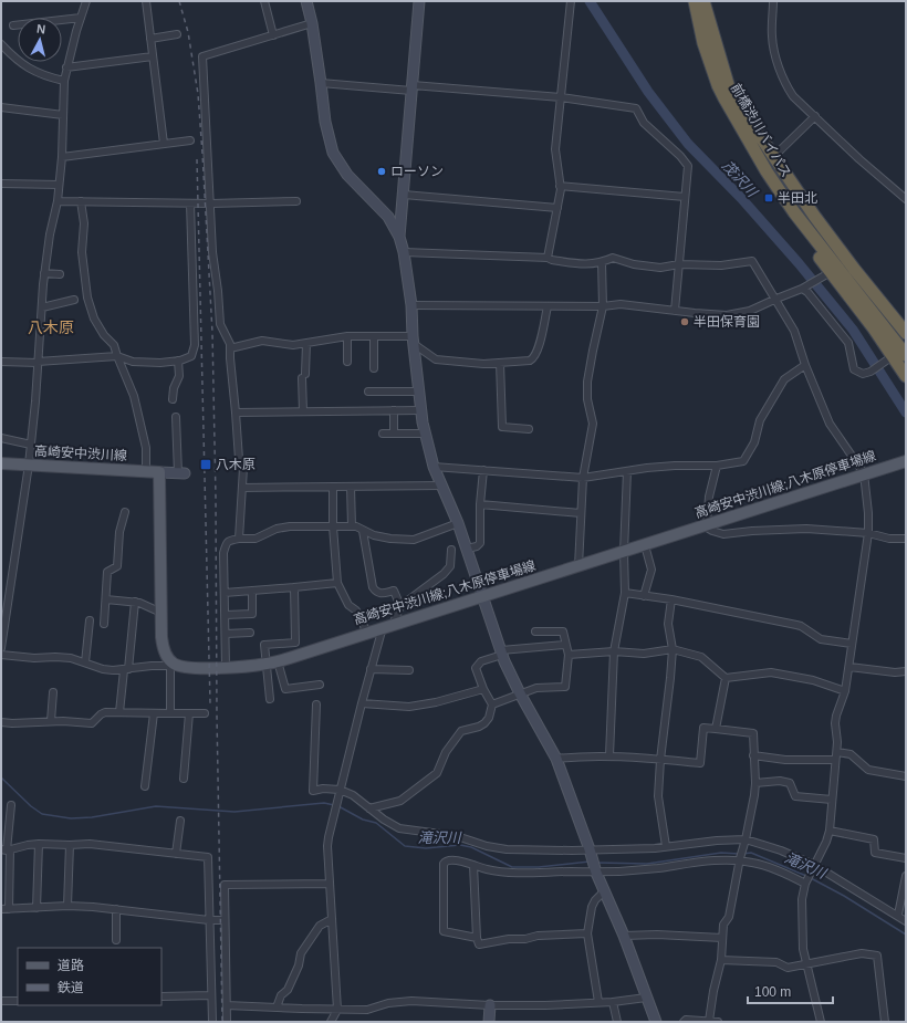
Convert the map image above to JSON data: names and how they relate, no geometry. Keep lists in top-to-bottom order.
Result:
{
  "streets": {
    "highway": ["前橋渋川バイパス"],
    "main road": ["高崎安中渋川線", "高崎安中渋川線;八木原停車場線"]
  },
  "districts": ["八木原"],
  "water": ["茂沢川", "滝沢川"],
  "places": {
    "other": ["ローソン", "半田保育園"],
    "transit": ["半田北", "八木原"]
  },
  "legend": ["道路", "鉄道"],
  "scale_bar": "100 m",
  "north": "top"
}
